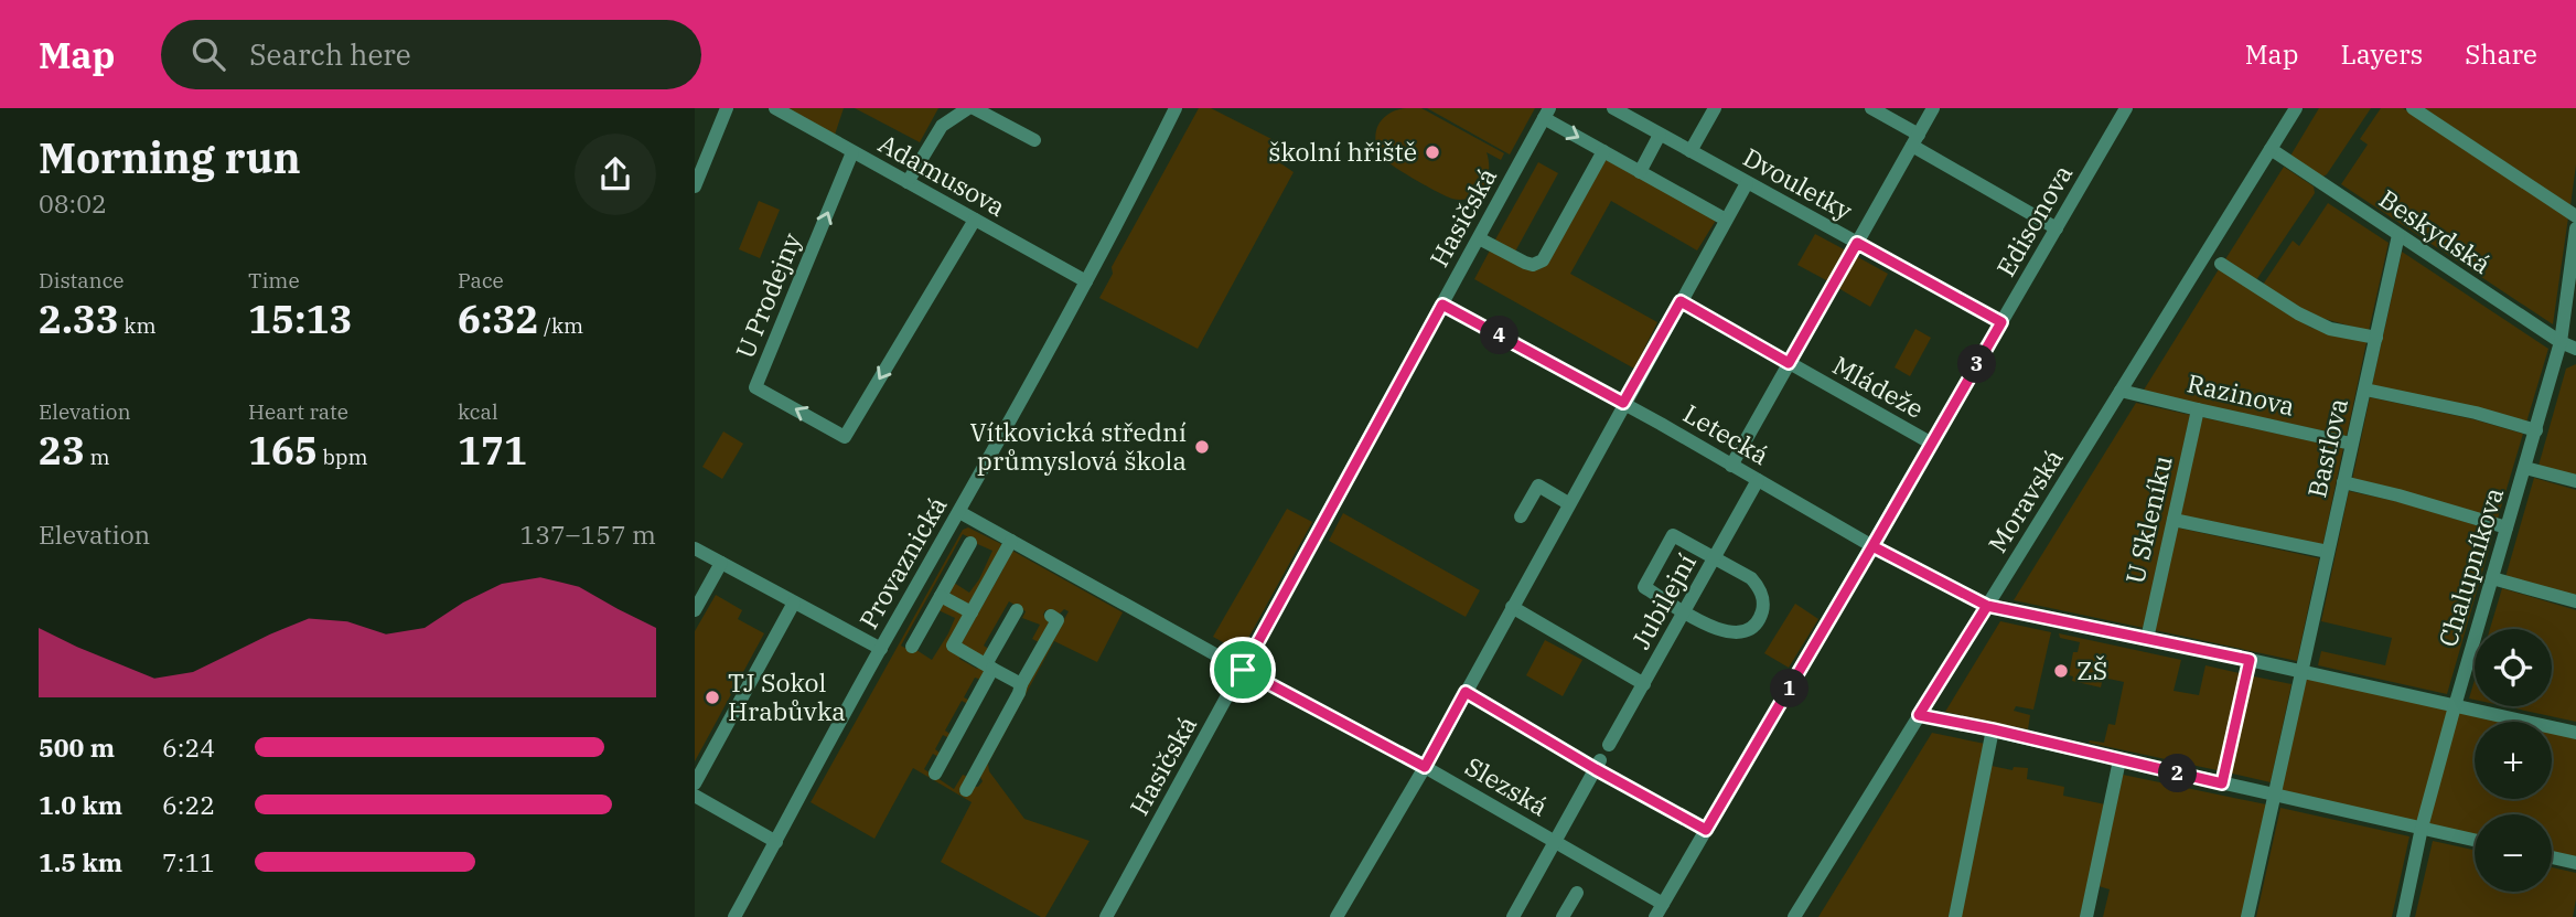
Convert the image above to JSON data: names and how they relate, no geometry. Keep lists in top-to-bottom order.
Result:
{
  "streets": {
    "street": [
      "Adamusova",
      "Dvouletky",
      "Hasičská",
      "Edisonova",
      "Beskydská",
      "U Prodejny",
      "Mládeže",
      "Razinova",
      "Letecká",
      "Bastlova",
      "Moravská",
      "U Skleníku",
      "Provaznická",
      "Chalupníkova",
      "Jubilejní",
      "Slezská"
    ]
  },
  "crossings": [
    ["Adamusova", "U Prodejny"],
    ["Adamusova", "Provaznická"],
    ["Dvouletky", "Edisonova"],
    ["Hasičská", "Letecká"],
    ["Hasičská", "Slezská"],
    ["Edisonova", "Mládeže"],
    ["Edisonova", "Letecká"],
    ["Edisonova", "Slezská"],
    ["Beskydská", "Bastlova"],
    ["Beskydská", "Moravská"],
    ["Beskydská", "Chalupníkova"],
    ["Razinova", "Bastlova"],
    ["Razinova", "Moravská"],
    ["Razinova", "U Skleníku"],
    ["Letecká", "Bastlova"],
    ["Letecká", "Moravská"],
    ["Letecká", "U Skleníku"],
    ["Letecká", "Chalupníkova"],
    ["Letecká", "Jubilejní"],
    ["Provaznická", "Slezská"]
  ],
  "places": [
    "školní hřiště",
    "Vítkovická střední průmyslová škola",
    "ZŠ",
    "TJ Sokol Hrabůvka"
  ],
  "page": {
    "header": "Map",
    "search": "Search here",
    "nav": ["Map", "Layers", "Share"],
    "heading": ["Morning run", "08:02"],
    "stats": [
      ["Distance", "2.33 km"],
      ["Time", "15:13"],
      ["Pace", "6:32 /km"],
      ["Elevation", "23 m"],
      ["Heart rate", "165 bpm"],
      ["kcal", "171"]
    ],
    "pins": [
      "4",
      "3",
      "1",
      "2"
    ],
    "chart": ["Elevation", "137–157 m"],
    "map_buttons": ["+", "−"],
    "list": [
      {
        "name": "500 m",
        "note": "6:24"
      },
      {
        "name": "1.0 km",
        "note": "6:22"
      },
      {
        "name": "1.5 km",
        "note": "7:11"
      }
    ]
  }
}
